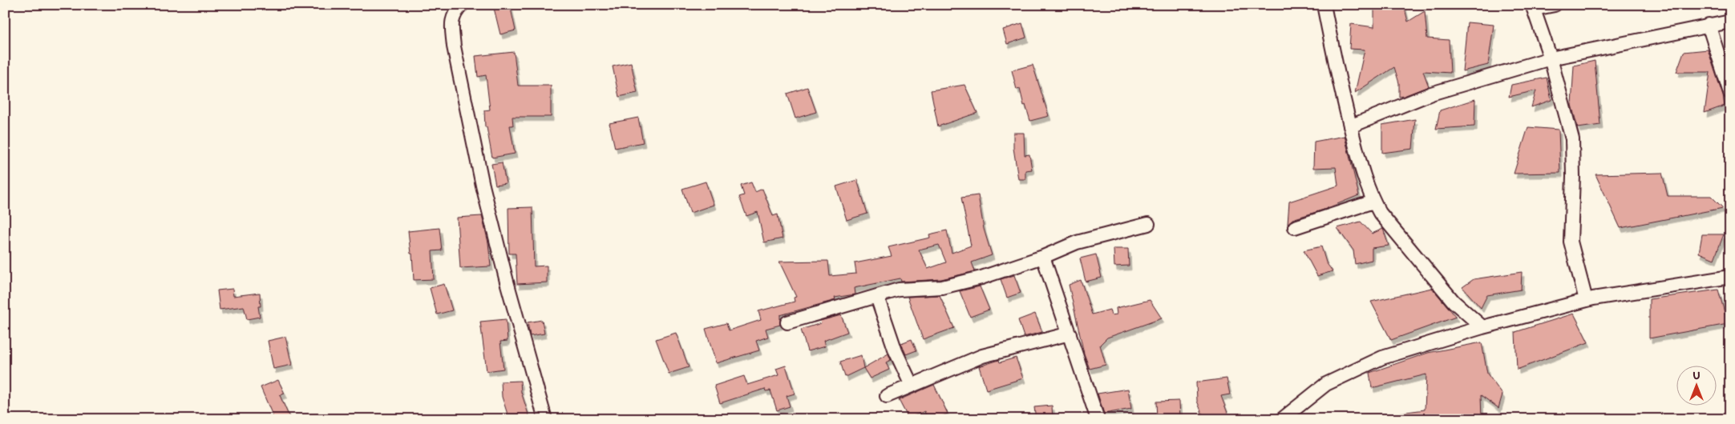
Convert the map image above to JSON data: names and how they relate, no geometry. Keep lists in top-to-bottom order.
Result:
{
  "north": "top"
}
